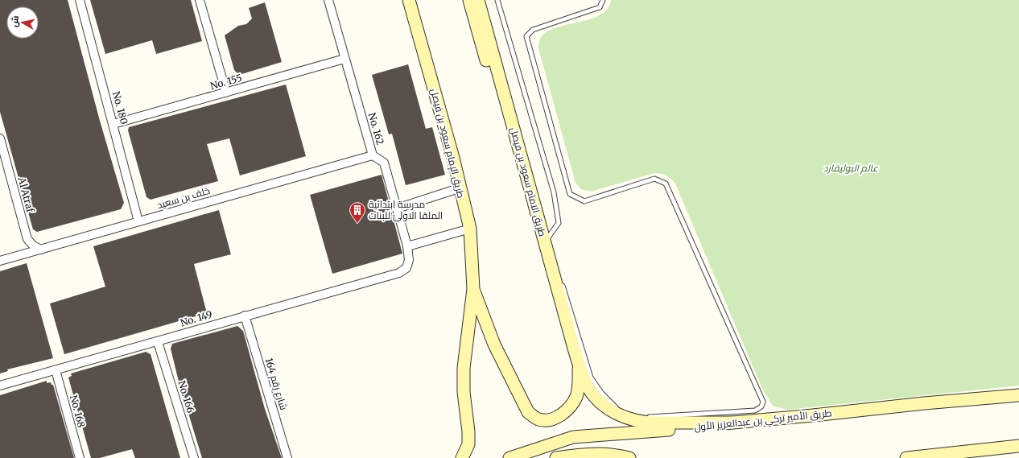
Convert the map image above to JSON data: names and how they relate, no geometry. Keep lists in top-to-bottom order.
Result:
{
  "streets": {
    "main road": ["طريق الإمام سعود بن فيصل", "طريق الامام سعود بن فيصل", "طريق الأمير تركي بن عبدالعزيز الأول"],
    "street": [
      "No. 155",
      "No. 180",
      "No. 162",
      "Al Atraf",
      "خلف بن سعيد",
      "No. 149",
      "شارع رقم 164",
      "No. 166",
      "No. 168"
    ]
  },
  "crossings": [
    ["No. 155", "No. 180"],
    ["No. 155", "No. 162"],
    ["No. 180", "خلف بن سعيد"],
    ["No. 162", "خلف بن سعيد"],
    ["No. 162", "No. 149"],
    ["Al Atraf", "خلف بن سعيد"],
    ["No. 149", "شارع رقم 164"],
    ["No. 149", "No. 166"],
    ["No. 149", "No. 168"]
  ],
  "parks": ["عالم البوليفارد"],
  "places": {
    "building": ["مدرسة ابتدائية الملقا الاولئ للبنات"]
  },
  "north": "left"
}
